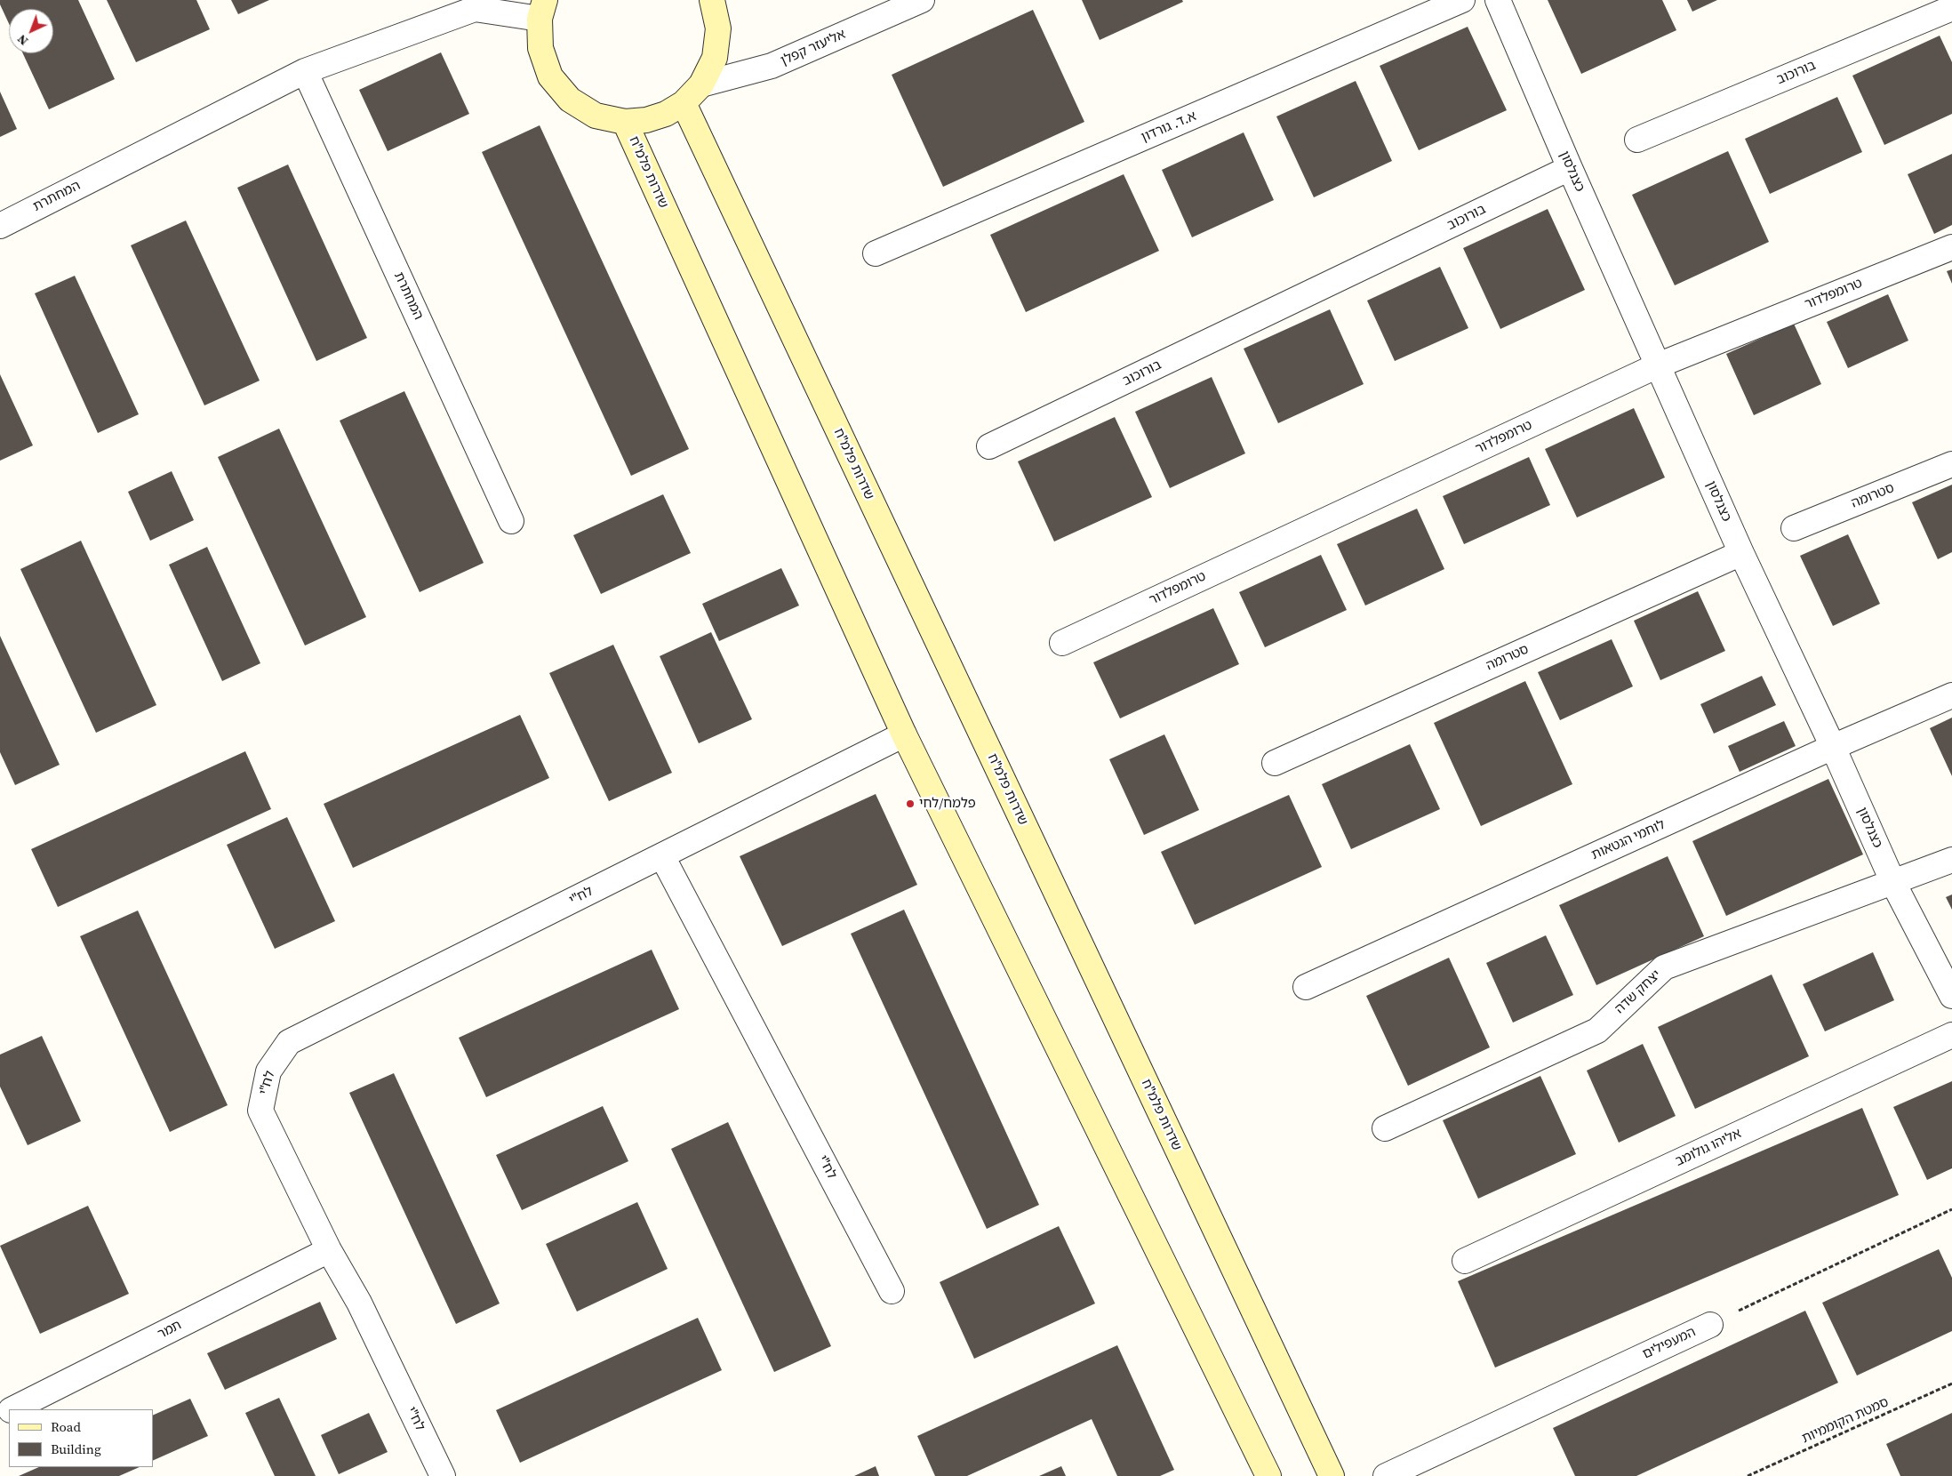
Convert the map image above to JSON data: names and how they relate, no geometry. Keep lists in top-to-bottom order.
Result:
{
  "streets": {
    "street": [
      "אליעזר קפלן",
      "בורוכוב",
      "א.ד. גורדון",
      "כצנלסון",
      "שדרות פלמ\"ח",
      "המחתרת",
      "טרומפלדור",
      "סטרומה",
      "לוחמי הגטאות",
      "לח\"י",
      "יצחק שדה",
      "אליהו גולומב",
      "תמר",
      "המעפילים"
    ],
    "path": ["סמטת הקוממיות"]
  },
  "crossings": [
    ["בורוכוב", "כצנלסון"],
    ["כצנלסון", "טרומפלדור"],
    ["כצנלסון", "סטרומה"],
    ["כצנלסון", "לוחמי הגטאות"],
    ["כצנלסון", "יצחק שדה"],
    ["שדרות פלמ\"ח", "לח\"י"],
    ["לח\"י", "תמר"]
  ],
  "places": ["פלמח/לחי"],
  "legend": ["Road", "Building"],
  "north": "bottom left"
}
